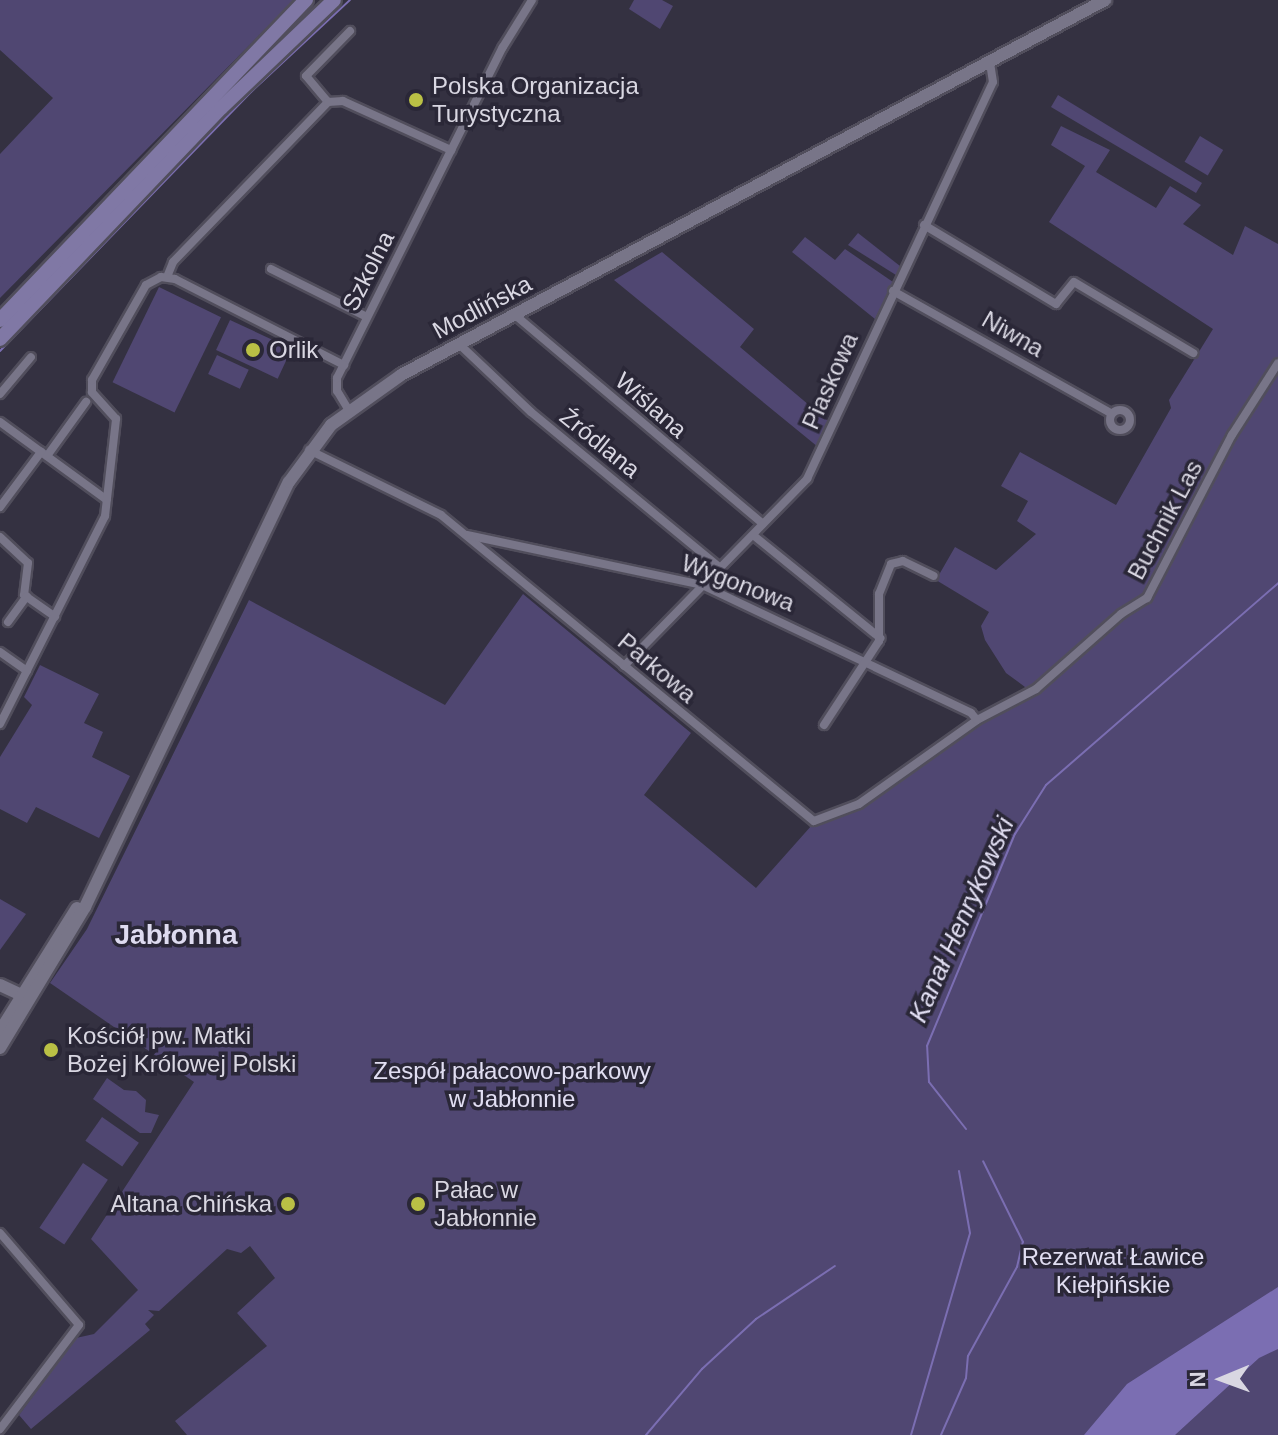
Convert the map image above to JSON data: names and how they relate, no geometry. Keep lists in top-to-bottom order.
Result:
{
  "streets": {
    "main road": ["Modlińska"],
    "street": [
      "Szkolna",
      "Niwna",
      "Piaskowa",
      "Wiślana",
      "Źródlana",
      "Buchnik Las",
      "Wygonowa",
      "Parkowa"
    ]
  },
  "crossings": [
    ["Szkolna", "Modlińska"],
    ["Modlińska", "Piaskowa"],
    ["Modlińska", "Wiślana"],
    ["Modlińska", "Źródlana"],
    ["Modlińska", "Parkowa"],
    ["Niwna", "Piaskowa"],
    ["Piaskowa", "Wiślana"],
    ["Piaskowa", "Źródlana"],
    ["Piaskowa", "Wygonowa"],
    ["Piaskowa", "Parkowa"],
    ["Buchnik Las", "Wygonowa"],
    ["Buchnik Las", "Parkowa"],
    ["Wygonowa", "Parkowa"]
  ],
  "districts": ["Jabłonna"],
  "water": ["Kanał Henrykowski"],
  "parks": ["Zespół pałacowo-parkowy w Jabłonnie", "Rezerwat Ławice Kiełpińskie"],
  "places": [
    "Polska Organizacja Turystyczna",
    "Orlik",
    "Kościół pw. Matki Bożej Królowej Polski",
    "Altana Chińska",
    "Pałac w Jabłonnie"
  ],
  "north": "left"
}
